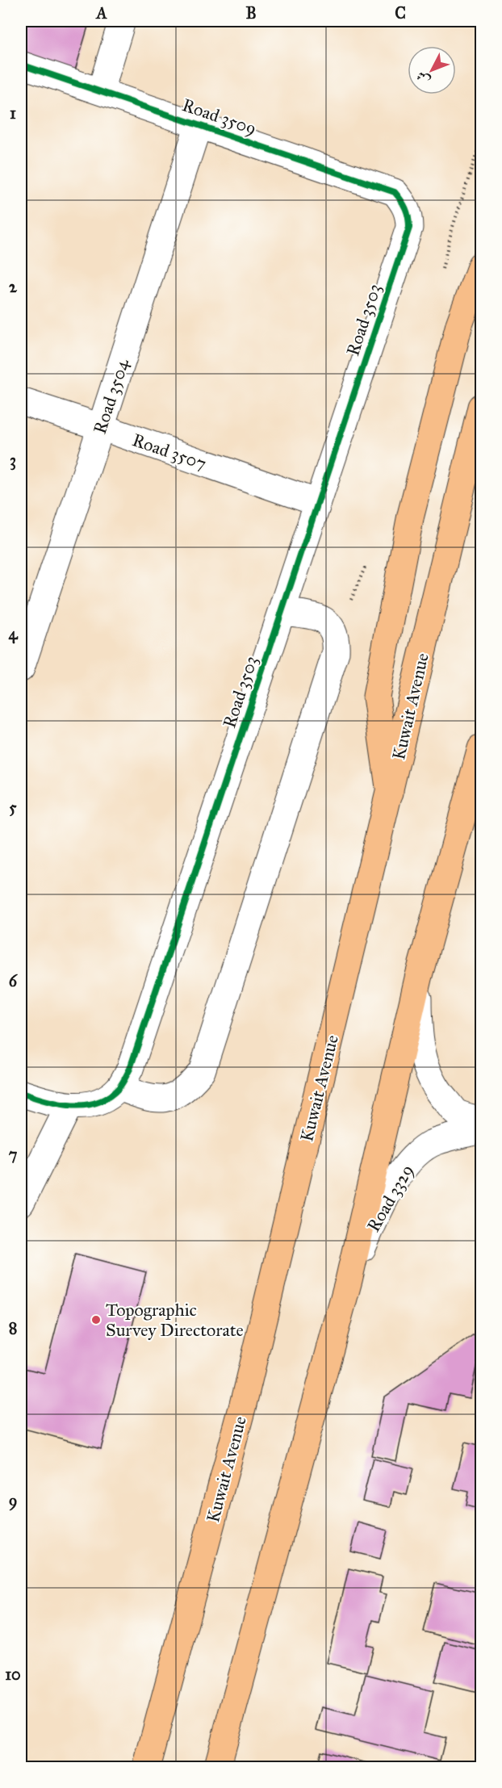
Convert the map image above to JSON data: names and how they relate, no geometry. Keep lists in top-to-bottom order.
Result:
{
  "streets": {
    "main road": ["Kuwait Avenue"],
    "street": [
      "Road 3509",
      "Road 3503",
      "Road 3504",
      "Road 3507",
      "Road 3329"
    ]
  },
  "crossings": [
    ["Road 3509", "Road 3503"],
    ["Road 3509", "Road 3504"],
    ["Road 3503", "Road 3507"],
    ["Road 3504", "Road 3507"]
  ],
  "places": ["Topographic Survey Directorate"],
  "north": "bottom left",
  "grid": {
    "columns": ["A", "B", "C"],
    "rows": [
      "1",
      "2",
      "3",
      "4",
      "5",
      "6",
      "7",
      "8",
      "9",
      "10"
    ]
  }
}
